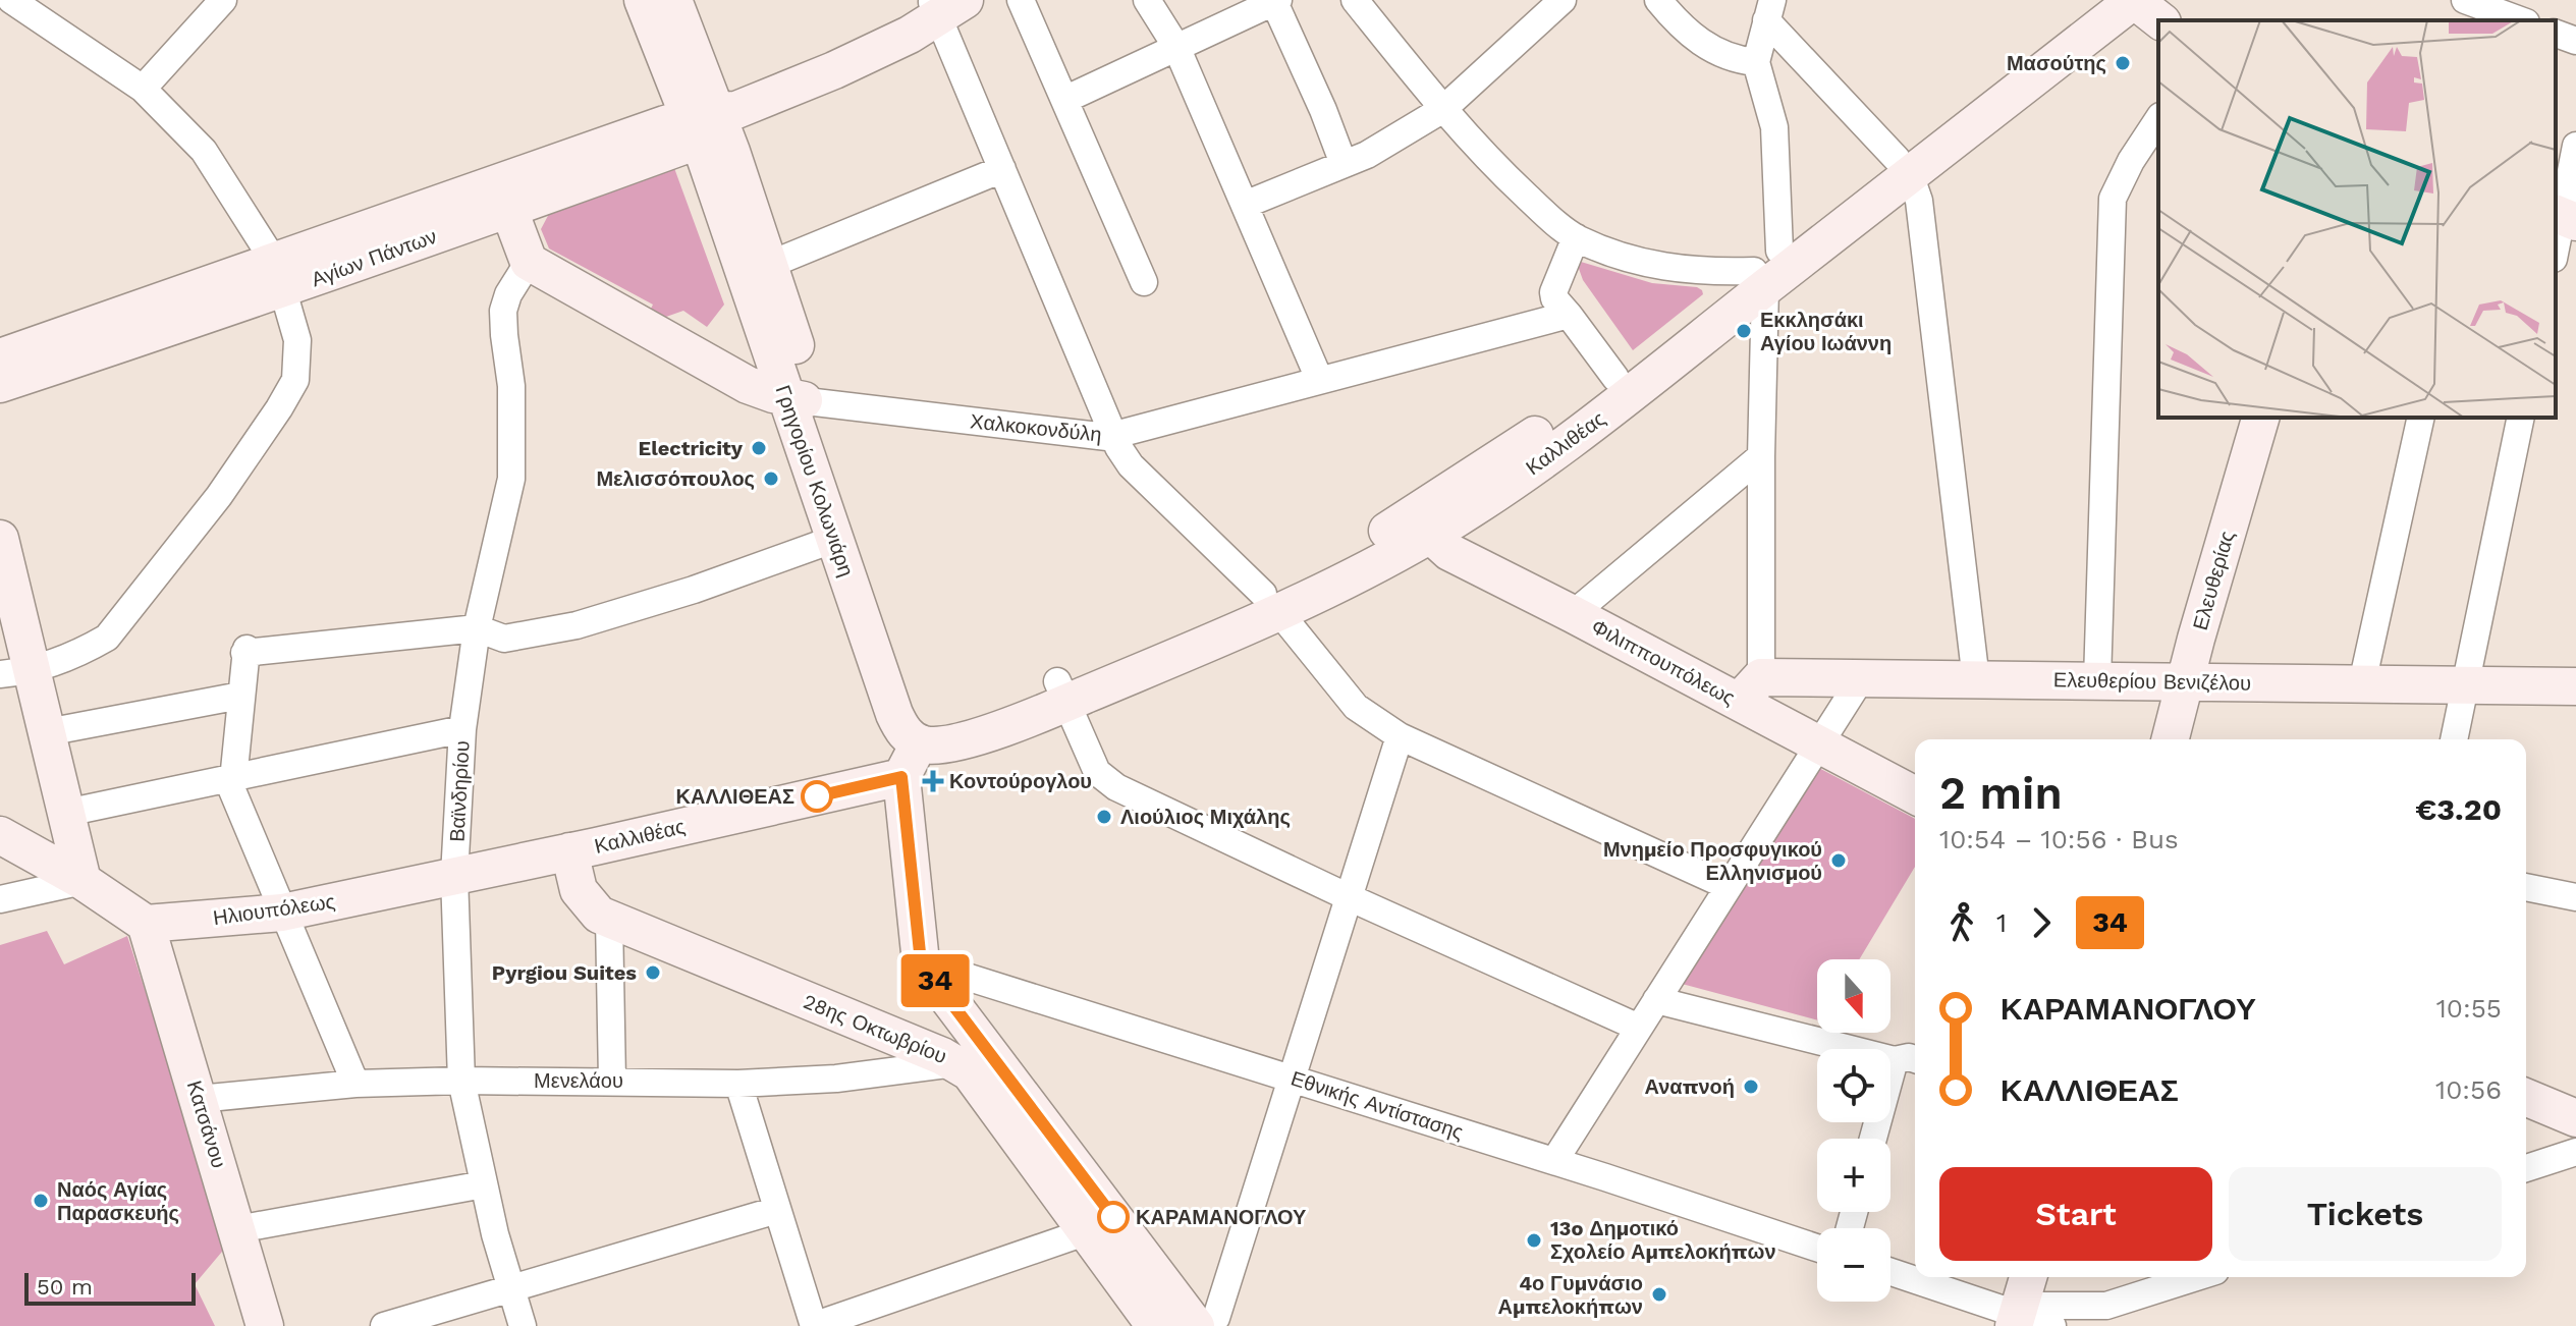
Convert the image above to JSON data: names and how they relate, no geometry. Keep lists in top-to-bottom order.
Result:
{
  "streets": {
    "main road": [
      "Αγίων Πάντων",
      "Χαλκοκονδύλη",
      "Καλλιθέας",
      "Γρηγορίου Κολωνιάρη",
      "Ελευθερίας",
      "Φιλιππουπόλεως",
      "Ελευθερίου Βενιζέλου",
      "Ηλιουπόλεως",
      "28ης Οκτωβρίου",
      "Κατσάνου"
    ],
    "street": ["Βαϊνδηρίου", "Μενελάου", "Εθνικής Αντίστασης"]
  },
  "crossings": [
    ["Αγίων Πάντων", "Γρηγορίου Κολωνιάρη"],
    ["Χαλκοκονδύλη", "Γρηγορίου Κολωνιάρη"],
    ["Χαλκοκονδύλη", "Βαϊνδηρίου"],
    ["Καλλιθέας", "Γρηγορίου Κολωνιάρη"],
    ["Καλλιθέας", "Φιλιππουπόλεως"],
    ["Καλλιθέας", "Ηλιουπόλεως"],
    ["Καλλιθέας", "28ης Οκτωβρίου"],
    ["Ελευθερίας", "Ελευθερίου Βενιζέλου"],
    ["Φιλιππουπόλεως", "Ελευθερίου Βενιζέλου"],
    ["Βαϊνδηρίου", "Ηλιουπόλεως"],
    ["Βαϊνδηρίου", "Μενελάου"],
    ["Ηλιουπόλεως", "28ης Οκτωβρίου"],
    ["Ηλιουπόλεως", "Κατσάνου"],
    ["28ης Οκτωβρίου", "Μενελάου"],
    ["28ης Οκτωβρίου", "Εθνικής Αντίστασης"],
    ["Μενελάου", "Κατσάνου"]
  ],
  "places": {
    "other": [
      "Μασούτης",
      "Εκκλησάκι Αγίου Ιωάννη",
      "Electricity",
      "Μελισσόπουλος",
      "ΚΑΛΛΙΘΕΑΣ",
      "Λιούλιος Μιχάλης",
      "Μνημείο Προσφυγικού Ελληνισμού",
      "Pyrgiou Suites",
      "Αναπνοή",
      "Ναός Αγίας Παρασκευής",
      "ΚΑΡΑΜΑΝΟΓΛΟΥ",
      "13o Δημοτικό Σχολείο Αμπελοκήπων",
      "4ο Γυμνάσιο Αμπελοκήπων"
    ],
    "health": ["Κοντούρογλου"]
  },
  "lines": ["bus line 34"],
  "scale_bar": "50 m",
  "north": "bottom",
  "page": {
    "on_map": "34",
    "heading": ["2 min", "10:54 – 10:56 · Bus", "€3.20"],
    "legs": ["1", "34"],
    "map_buttons": ["+", "−"],
    "list": [
      {
        "name": "ΚΑΡΑΜΑΝΟΓΛΟΥ",
        "value": "10:55"
      },
      {
        "name": "ΚΑΛΛΙΘΕΑΣ",
        "value": "10:56"
      }
    ],
    "buttons": ["Start", "Tickets"],
    "scale": "50 m"
  }
}
